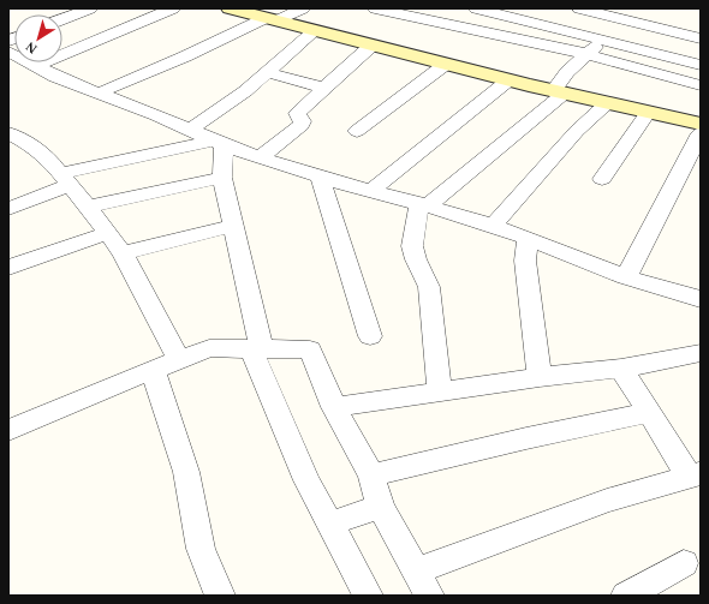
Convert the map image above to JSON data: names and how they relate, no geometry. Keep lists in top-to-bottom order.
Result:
{
  "north": "bottom left"
}
